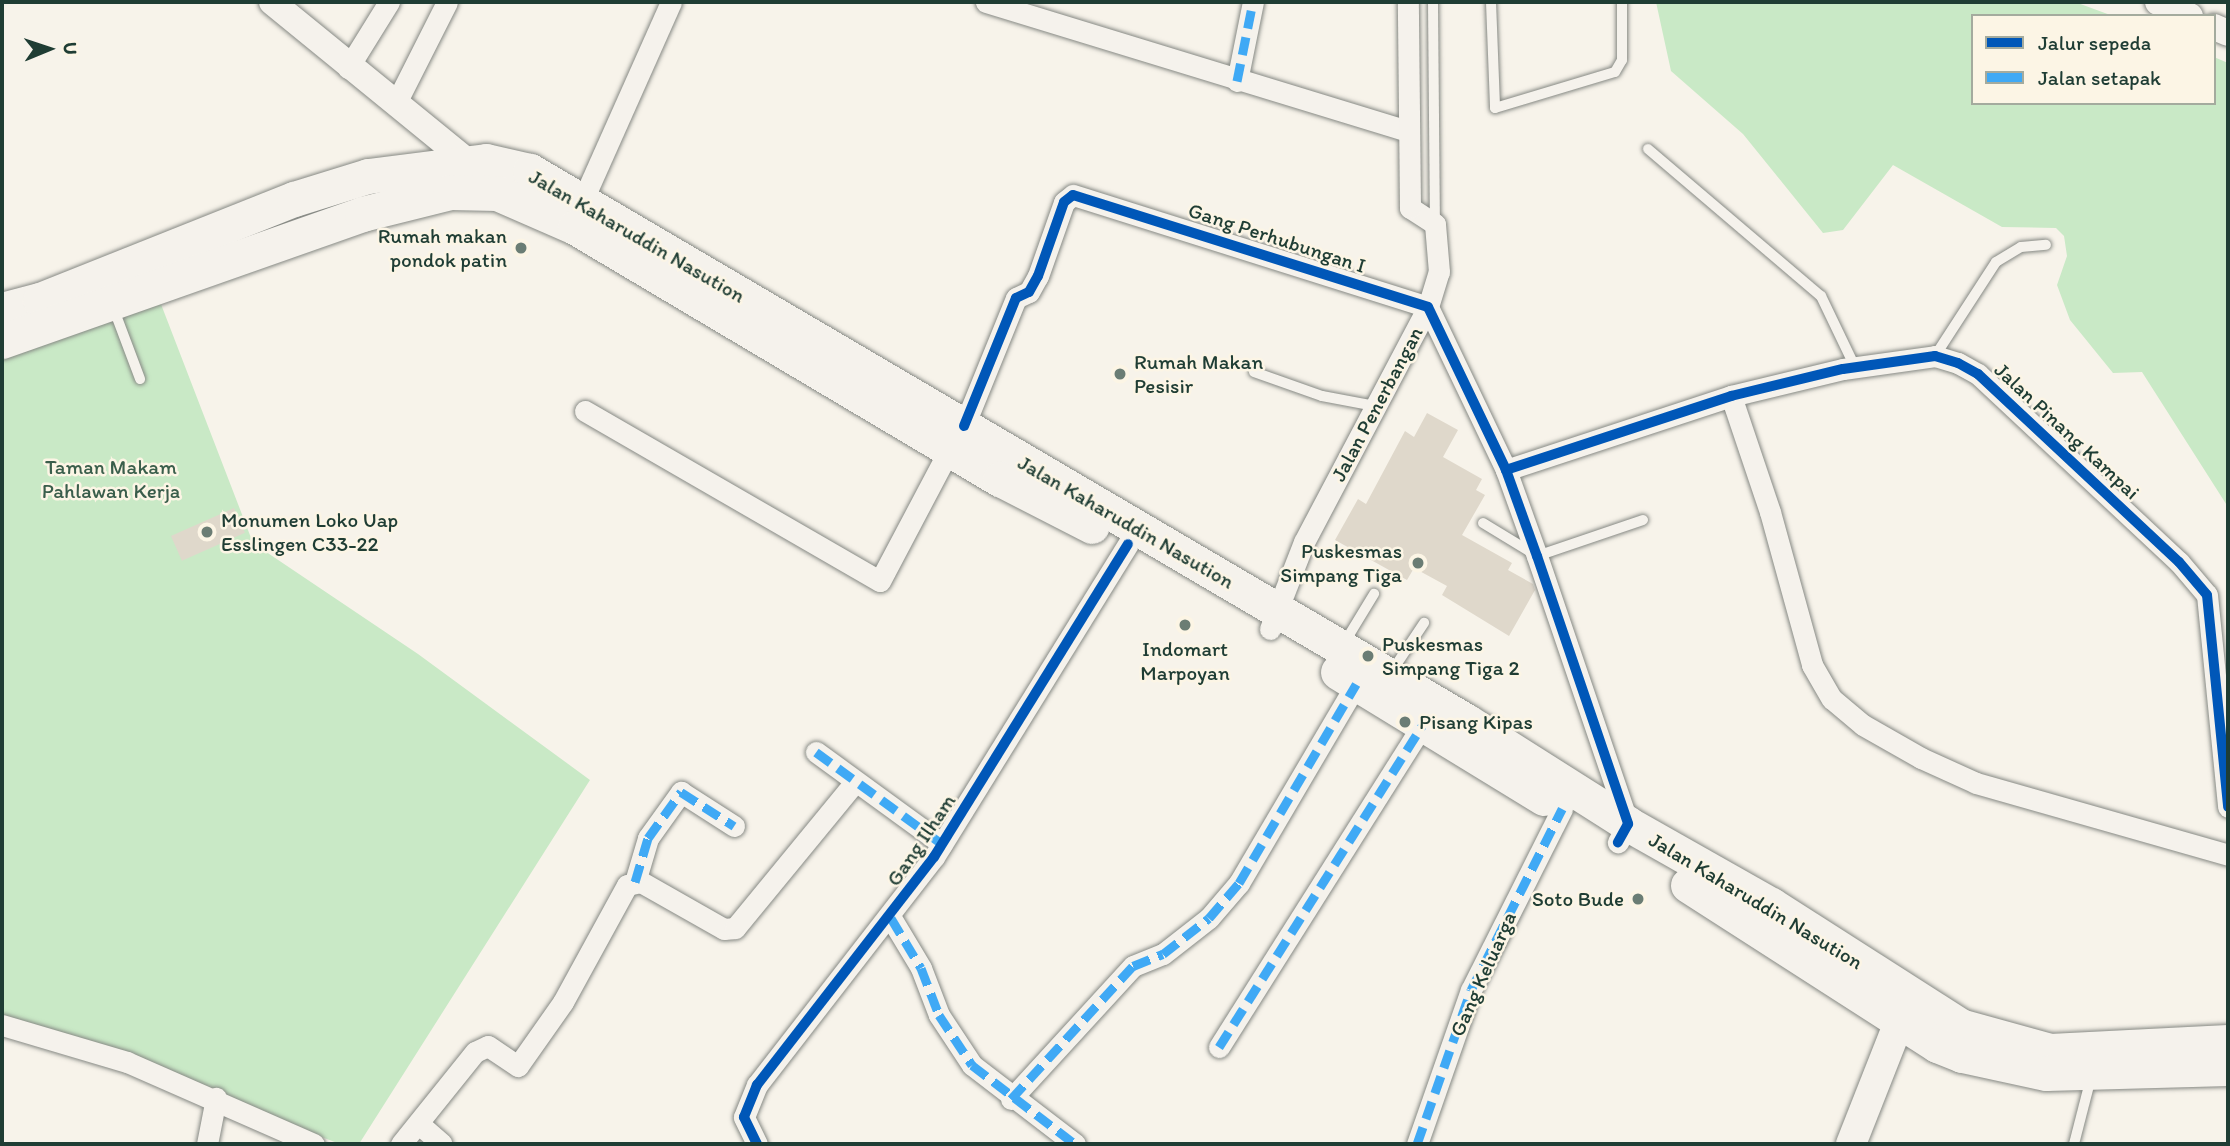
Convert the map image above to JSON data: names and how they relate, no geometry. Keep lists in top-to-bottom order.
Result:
{
  "streets": {
    "highway": ["Jalan Kaharuddin Nasution"],
    "street": [
      "Gang Perhubungan I",
      "Jalan Penerbangan",
      "Jalan Pinang Kampai",
      "Gang Ilham",
      "Gang Keluarga"
    ]
  },
  "crossings": [
    ["Jalan Kaharuddin Nasution", "Gang Perhubungan I"],
    ["Jalan Kaharuddin Nasution", "Jalan Penerbangan"],
    ["Jalan Kaharuddin Nasution", "Gang Ilham"],
    ["Jalan Kaharuddin Nasution", "Gang Keluarga"],
    ["Gang Perhubungan I", "Jalan Penerbangan"]
  ],
  "parks": ["Taman Makam Pahlawan Kerja"],
  "places": [
    "Rumah makan pondok patin",
    "Rumah Makan Pesisir",
    "Monumen Loko Uap Esslingen C33-22",
    "Puskesmas Simpang Tiga",
    "Indomart Marpoyan",
    "Puskesmas Simpang Tiga 2",
    "Pisang Kipas",
    "Soto Bude"
  ],
  "legend": ["Jalur sepeda", "Jalan setapak"],
  "north": "right"
}
